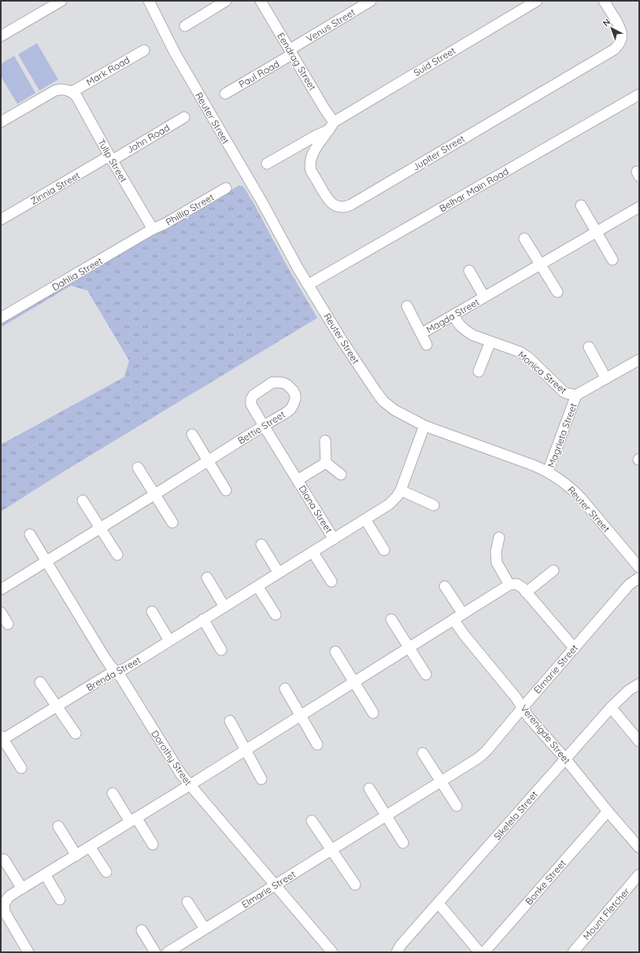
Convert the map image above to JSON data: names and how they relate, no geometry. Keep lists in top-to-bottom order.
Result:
{
  "streets": {
    "street": [
      "Venus Street",
      "Eendrag Street",
      "Suid Street",
      "Mark Road",
      "Paul Road",
      "Reuter Street",
      "John Road",
      "Jupiter Street",
      "Tulip Street",
      "Zinnia Street",
      "Belhar Main Road",
      "Phillip Street",
      "Dahlia Street",
      "Magda Street",
      "Monica Street",
      "Bettie Street",
      "Magrieta Street",
      "Diana Street",
      "Elmarie Street",
      "Brenda Street",
      "Verenigde Street",
      "Dorothy Street",
      "Sikelela Street",
      "Bonke Street",
      "Mount Fletcher"
    ]
  },
  "crossings": [
    ["Venus Street", "Eendrag Street"],
    ["Venus Street", "Paul Road"],
    ["Eendrag Street", "Suid Street"],
    ["Eendrag Street", "Paul Road"],
    ["Eendrag Street", "Jupiter Street"],
    ["Suid Street", "Jupiter Street"],
    ["Mark Road", "Tulip Street"],
    ["Reuter Street", "Belhar Main Road"],
    ["Reuter Street", "Magrieta Street"],
    ["Reuter Street", "Brenda Street"],
    ["John Road", "Tulip Street"],
    ["John Road", "Zinnia Street"],
    ["Tulip Street", "Zinnia Street"],
    ["Tulip Street", "Phillip Street"],
    ["Tulip Street", "Dahlia Street"],
    ["Phillip Street", "Dahlia Street"],
    ["Magda Street", "Monica Street"],
    ["Monica Street", "Magrieta Street"],
    ["Bettie Street", "Diana Street"],
    ["Bettie Street", "Dorothy Street"],
    ["Diana Street", "Brenda Street"],
    ["Elmarie Street", "Verenigde Street"],
    ["Elmarie Street", "Dorothy Street"],
    ["Brenda Street", "Dorothy Street"],
    ["Verenigde Street", "Sikelela Street"],
    ["Verenigde Street", "Bonke Street"]
  ],
  "north": "top left"
}
